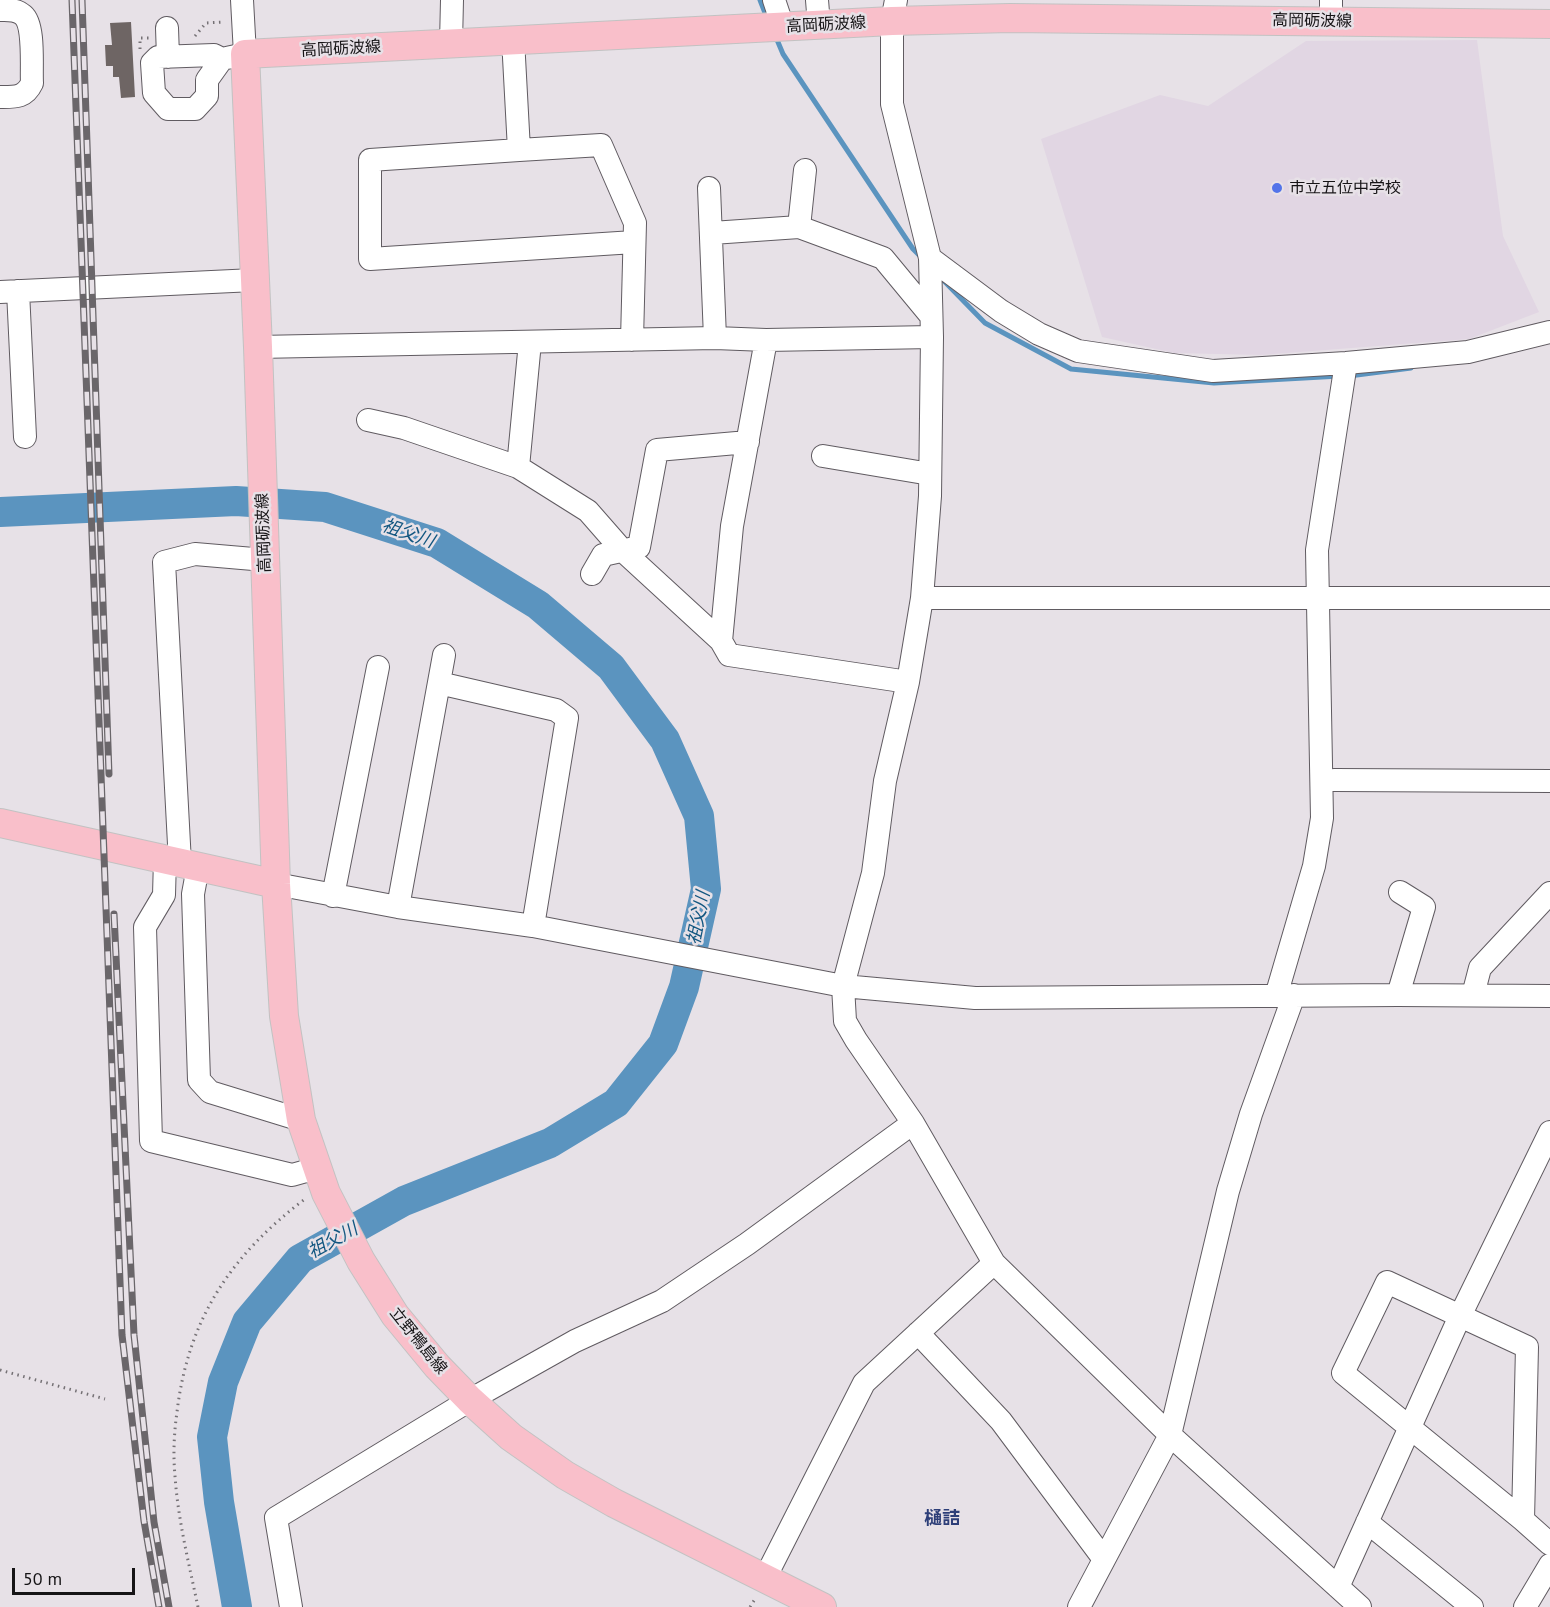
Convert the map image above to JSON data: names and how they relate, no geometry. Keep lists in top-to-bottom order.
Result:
{
  "streets": {
    "main road": ["高岡砺波線", "立野鴨島線"]
  },
  "crossings": [
    ["高岡砺波線", "立野鴨島線"]
  ],
  "districts": ["樋詰"],
  "water": ["祖父川"],
  "places": ["市立五位中学校"],
  "scale_bar": "50 m"
}
